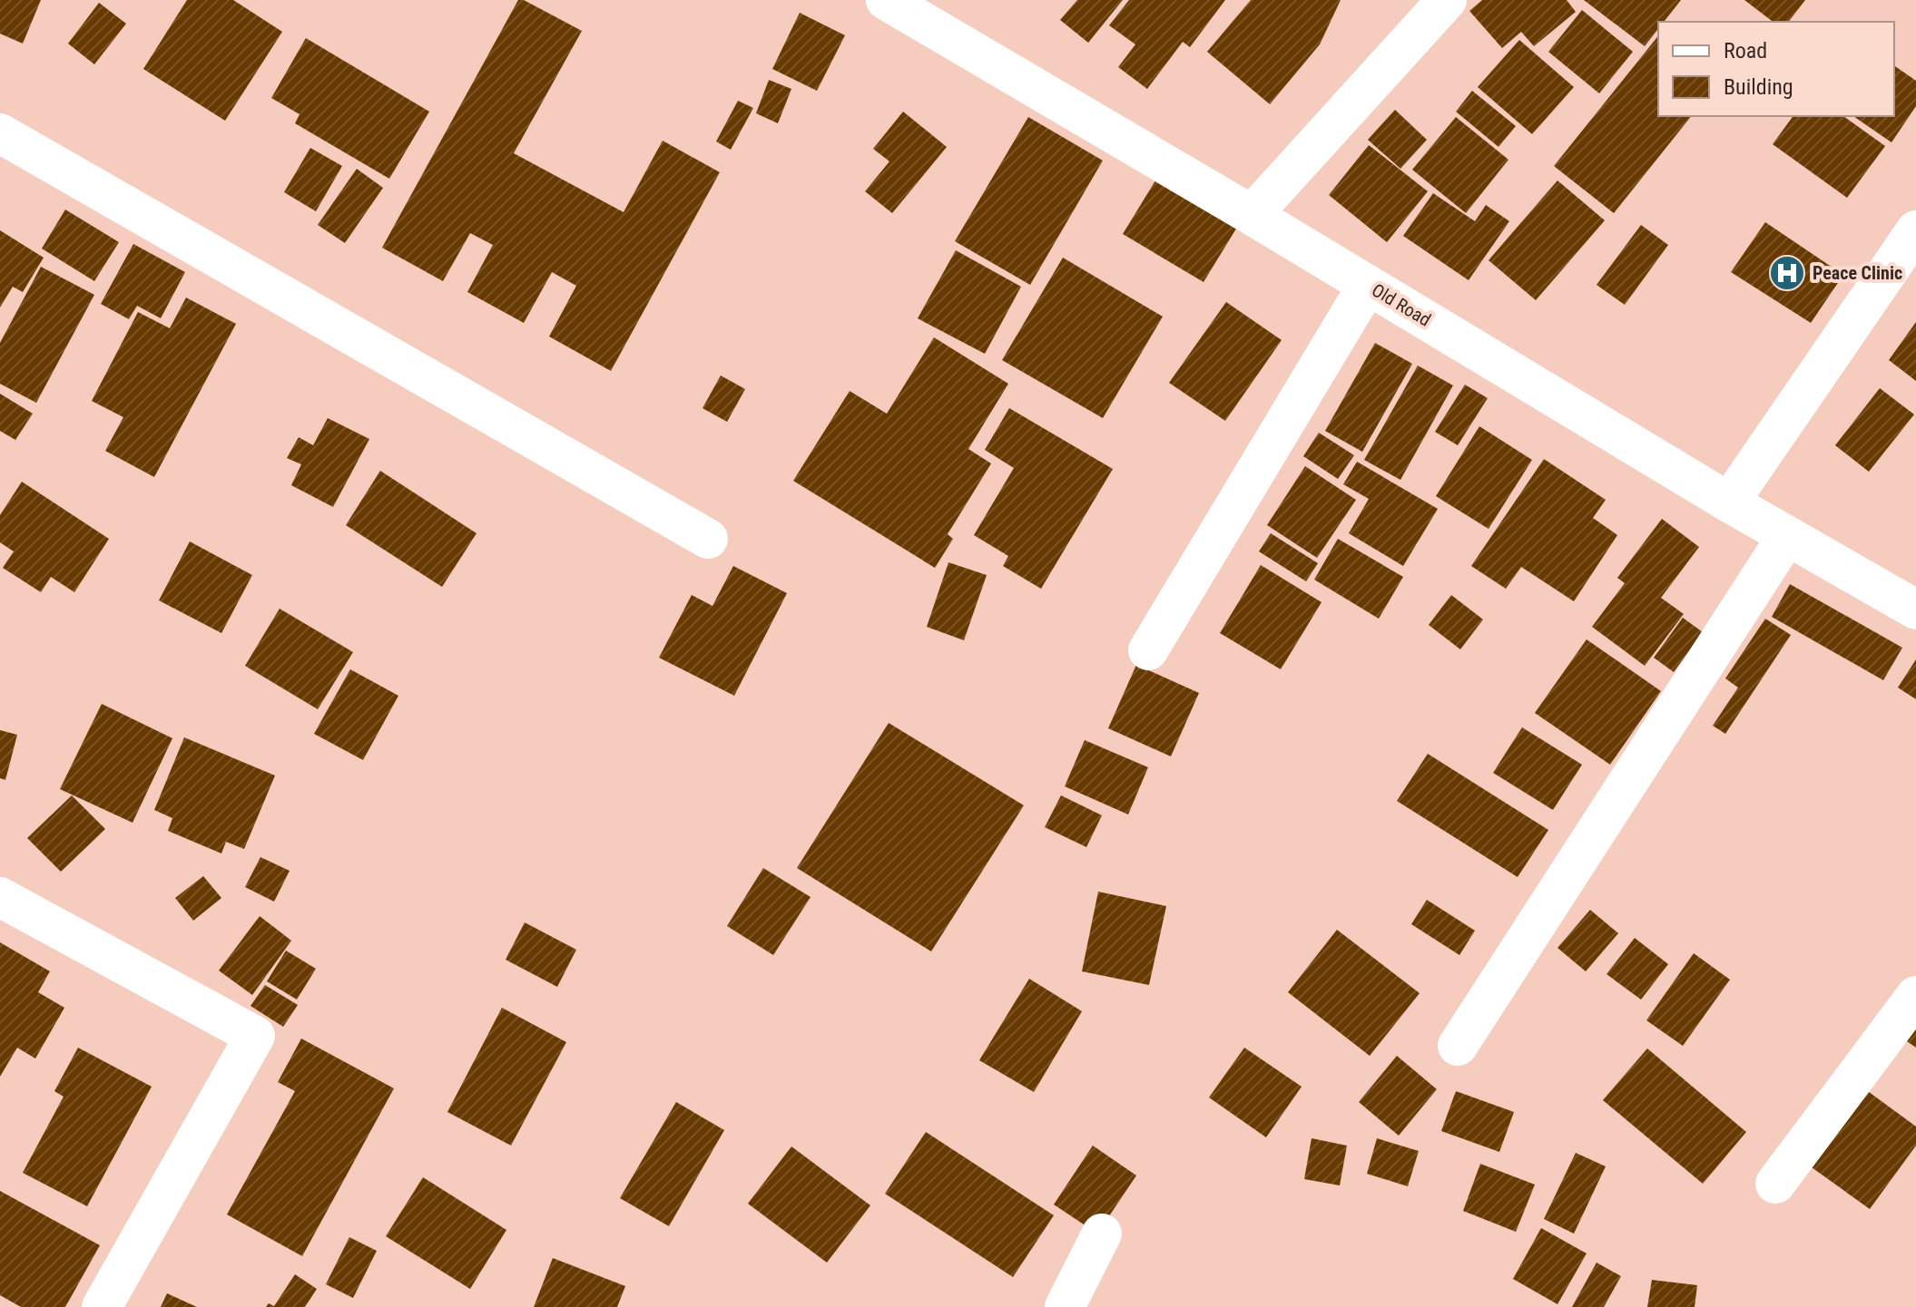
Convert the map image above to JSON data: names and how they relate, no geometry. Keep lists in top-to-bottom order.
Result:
{
  "streets": {
    "street": ["Old Road"]
  },
  "places": {
    "hospital": ["Peace Clinic"]
  },
  "legend": ["Road", "Building"]
}
